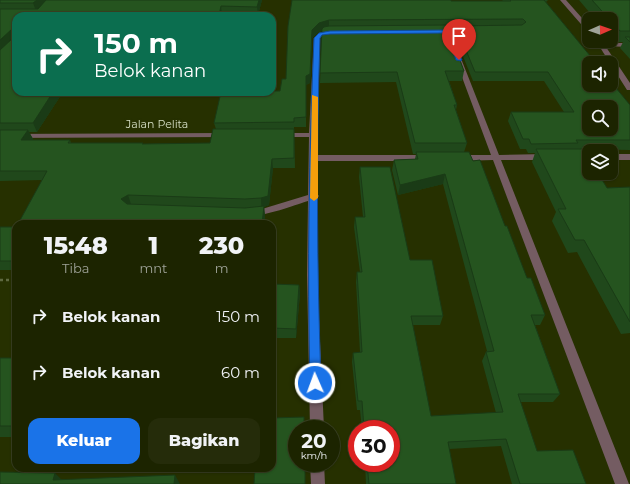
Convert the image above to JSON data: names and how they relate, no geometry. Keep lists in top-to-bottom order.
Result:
{
  "streets": {
    "street": ["Jalan Pelita"]
  },
  "north": "right",
  "page": {
    "turn": ["150 m", "Belok kanan"],
    "eta": [
      "15:48",
      "Tiba",
      "1",
      "mnt",
      "230",
      "m"
    ],
    "list": [
      {
        "name": "Belok kanan",
        "value": "150 m"
      },
      {
        "name": "Belok kanan",
        "value": "60 m"
      }
    ],
    "buttons": ["Keluar", "Bagikan"],
    "speed": "20 km/h",
    "limit": "30"
  }
}
